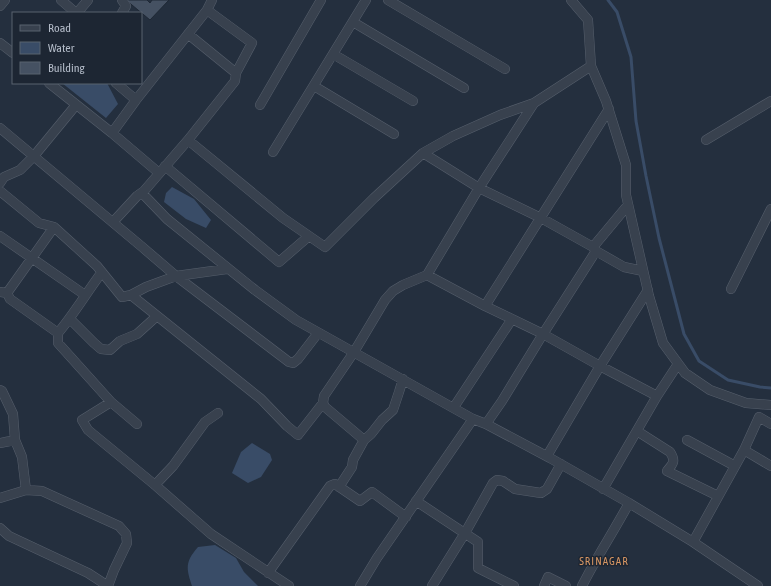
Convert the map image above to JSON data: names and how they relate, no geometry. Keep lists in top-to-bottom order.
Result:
{
  "districts": ["SRINAGAR"],
  "legend": ["Road", "Water", "Building"]
}
